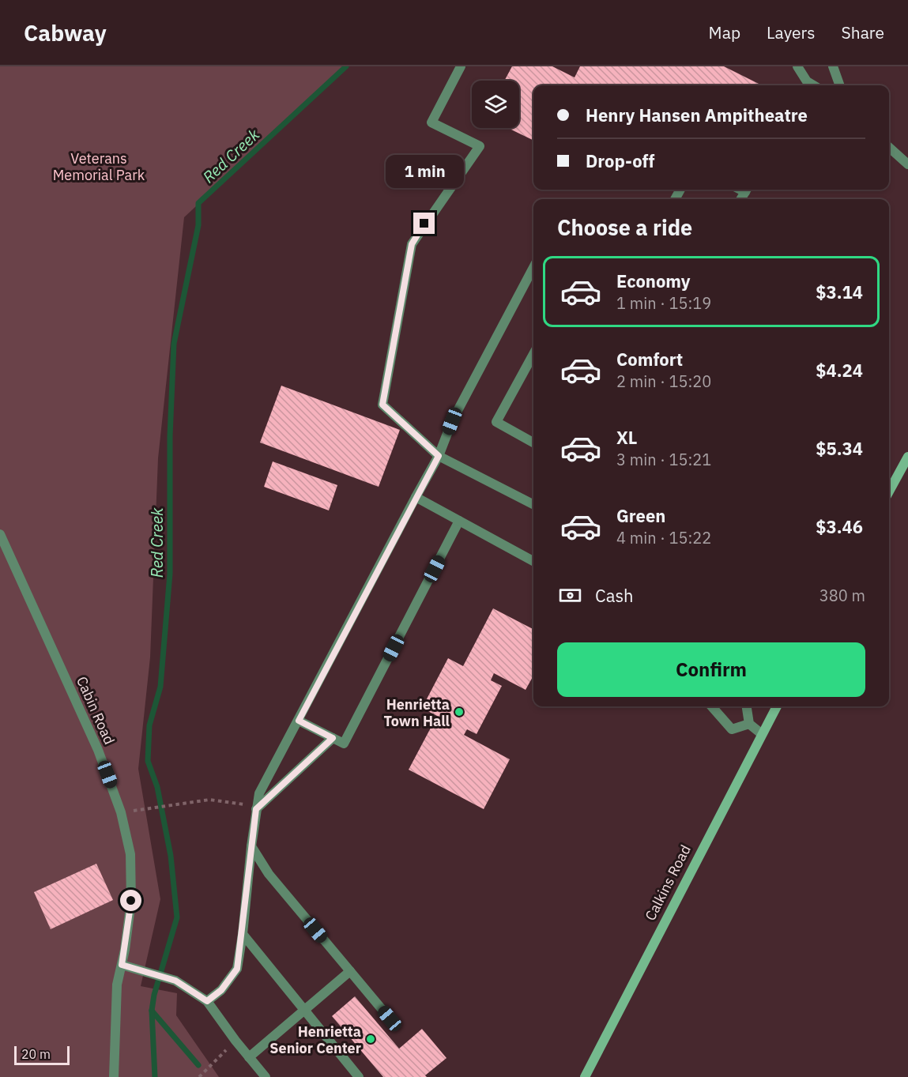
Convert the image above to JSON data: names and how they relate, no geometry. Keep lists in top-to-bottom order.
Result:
{
  "streets": {
    "main road": ["Calkins Road"],
    "street": ["Cabin Road"]
  },
  "water": ["Red Creek"],
  "parks": ["Veterans Memorial Park"],
  "places": ["Henrietta Town Hall", "Henrietta Senior Center"],
  "scale_bar": "20 m",
  "page": {
    "header": "Cabway",
    "nav": ["Map", "Layers", "Share"],
    "banner": ["Henry Hansen Ampitheatre", "Drop-off"],
    "bubble": "1 min",
    "heading": "Choose a ride",
    "list": [
      {
        "name": "Economy",
        "note": "1 min · 15:19",
        "value": "$3.14"
      },
      {
        "name": "Comfort",
        "note": "2 min · 15:20",
        "value": "$4.24"
      },
      {
        "name": "XL",
        "note": "3 min · 15:21",
        "value": "$5.34"
      },
      {
        "name": "Green",
        "note": "4 min · 15:22",
        "value": "$3.46"
      }
    ],
    "pay": ["Cash", "380 m"],
    "buttons": "Confirm",
    "scale": "20 m"
  }
}
